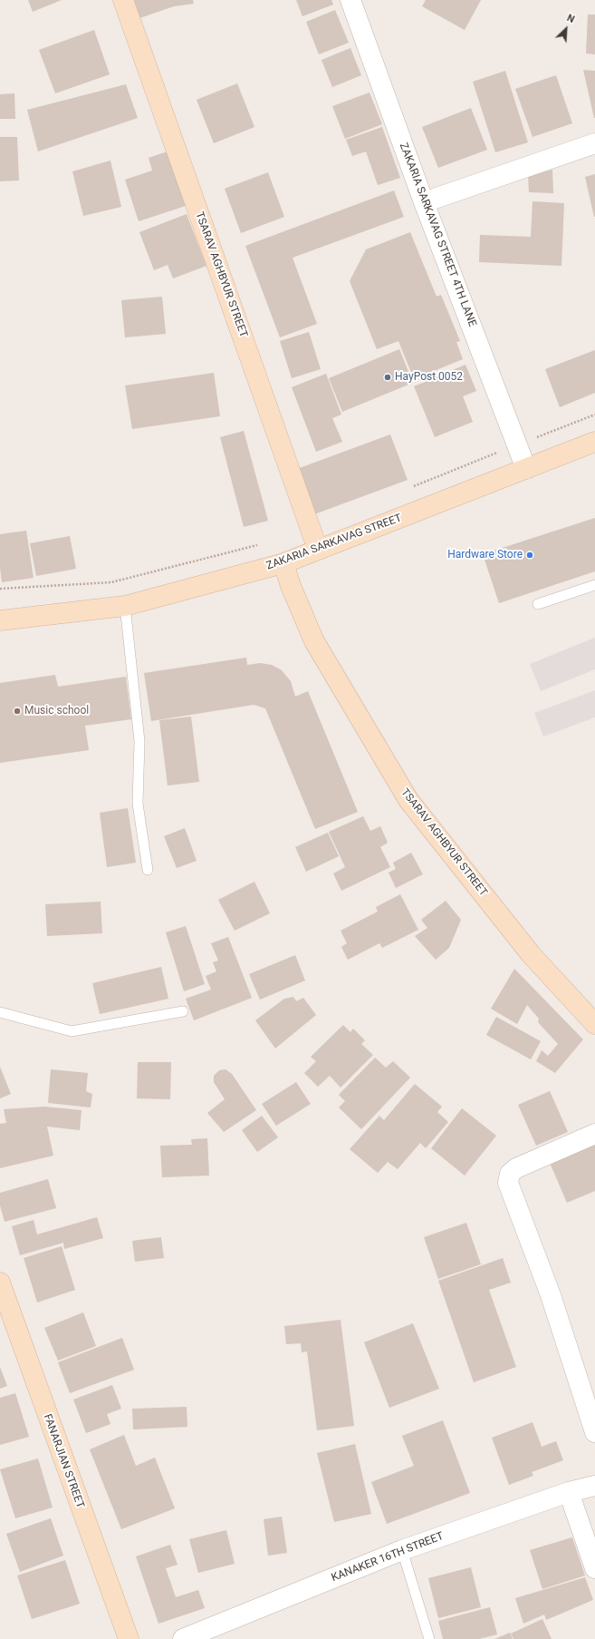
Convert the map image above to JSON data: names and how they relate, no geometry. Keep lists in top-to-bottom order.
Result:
{
  "streets": {
    "main road": ["TSARAV AGHBYUR STREET", "ZAKARIA SARKAVAG STREET", "FANARJIAN STREET"],
    "street": ["ZAKARIA SARKAVAG STREET 4TH LANE", "KANAKER 16TH STREET"]
  },
  "crossings": [
    ["ZAKARIA SARKAVAG STREET 4TH LANE", "ZAKARIA SARKAVAG STREET"],
    ["TSARAV AGHBYUR STREET", "ZAKARIA SARKAVAG STREET"]
  ],
  "places": ["HayPost 0052", "Hardware Store", "Music school"],
  "north": "top right"
}
